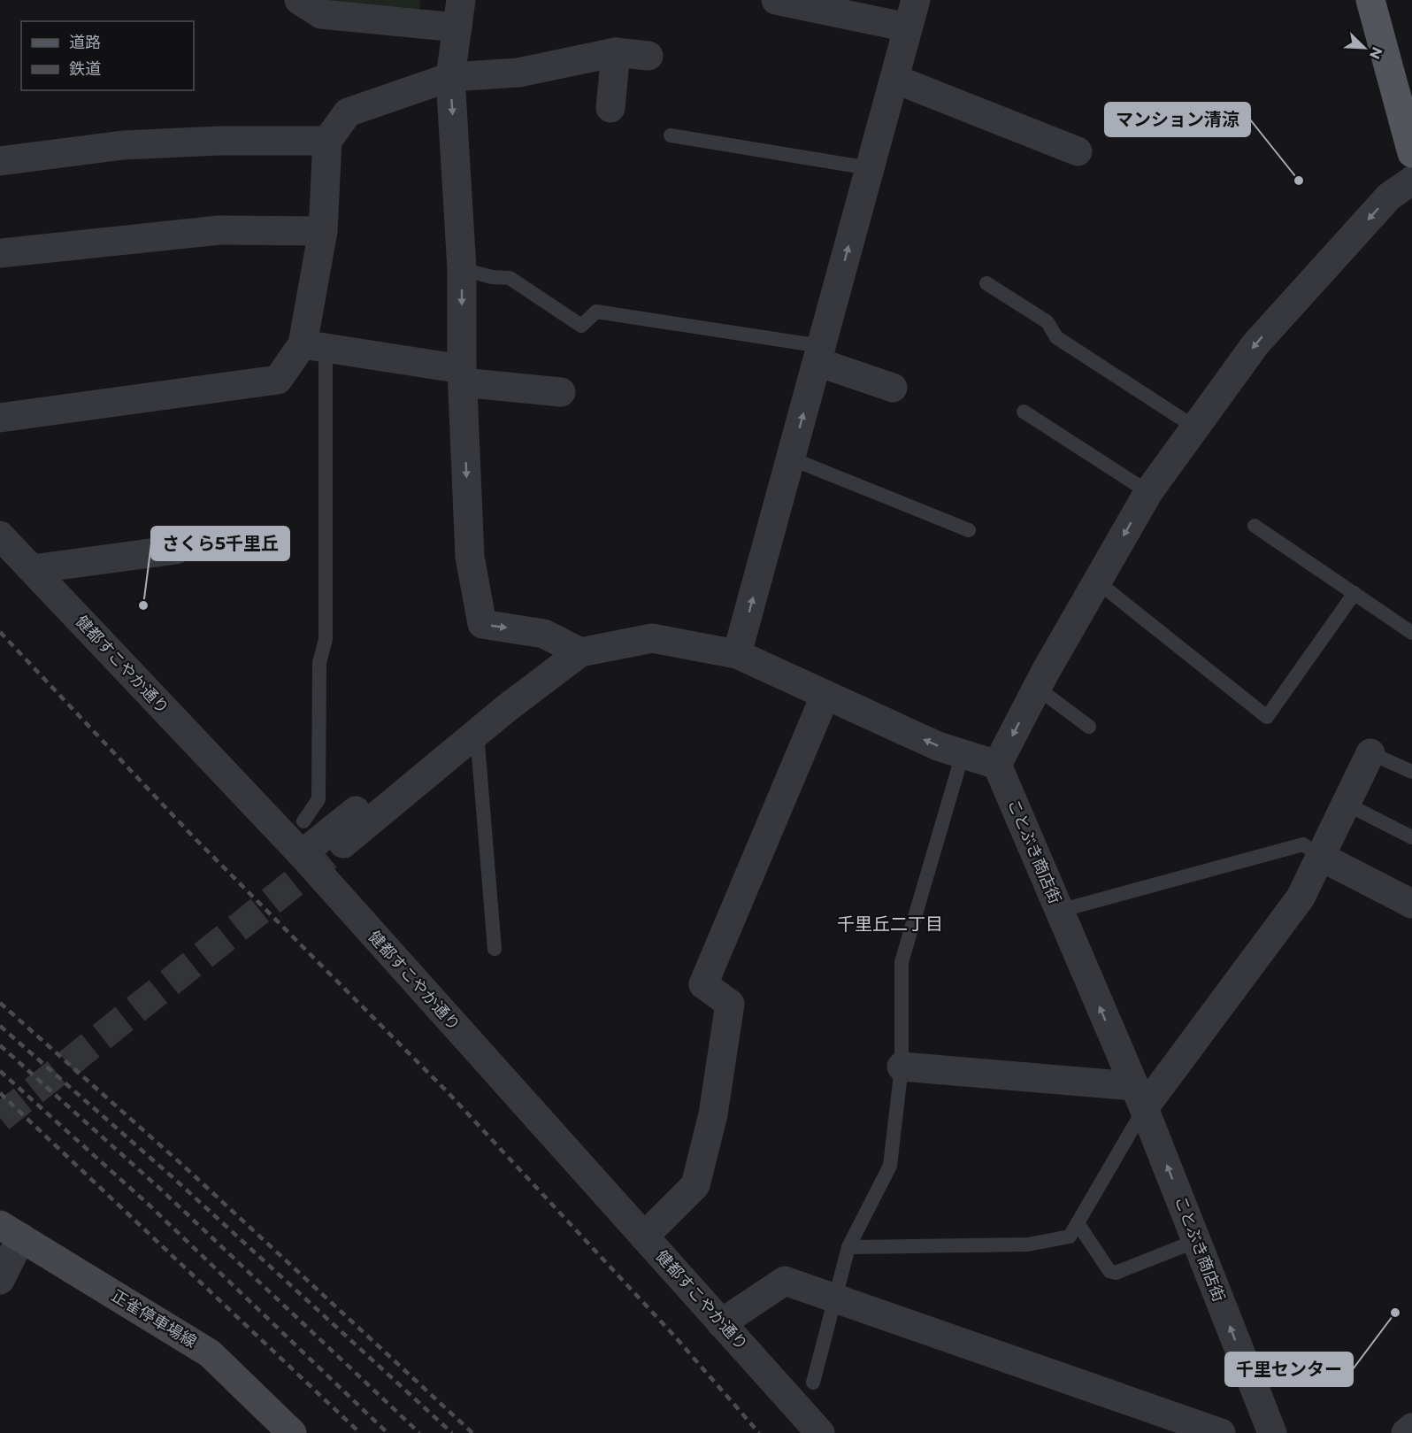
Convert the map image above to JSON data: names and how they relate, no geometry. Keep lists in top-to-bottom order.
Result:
{
  "streets": {
    "main road": ["正雀停車場線"],
    "street": ["健都すこやか通り", "ことぶき商店街"]
  },
  "one_way": ["ことぶき商店街"],
  "districts": ["千里丘二丁目"],
  "places": ["マンション清涼", "さくら5千里丘", "千里センター"],
  "legend": ["道路", "鉄道"],
  "north": "bottom right"
}
